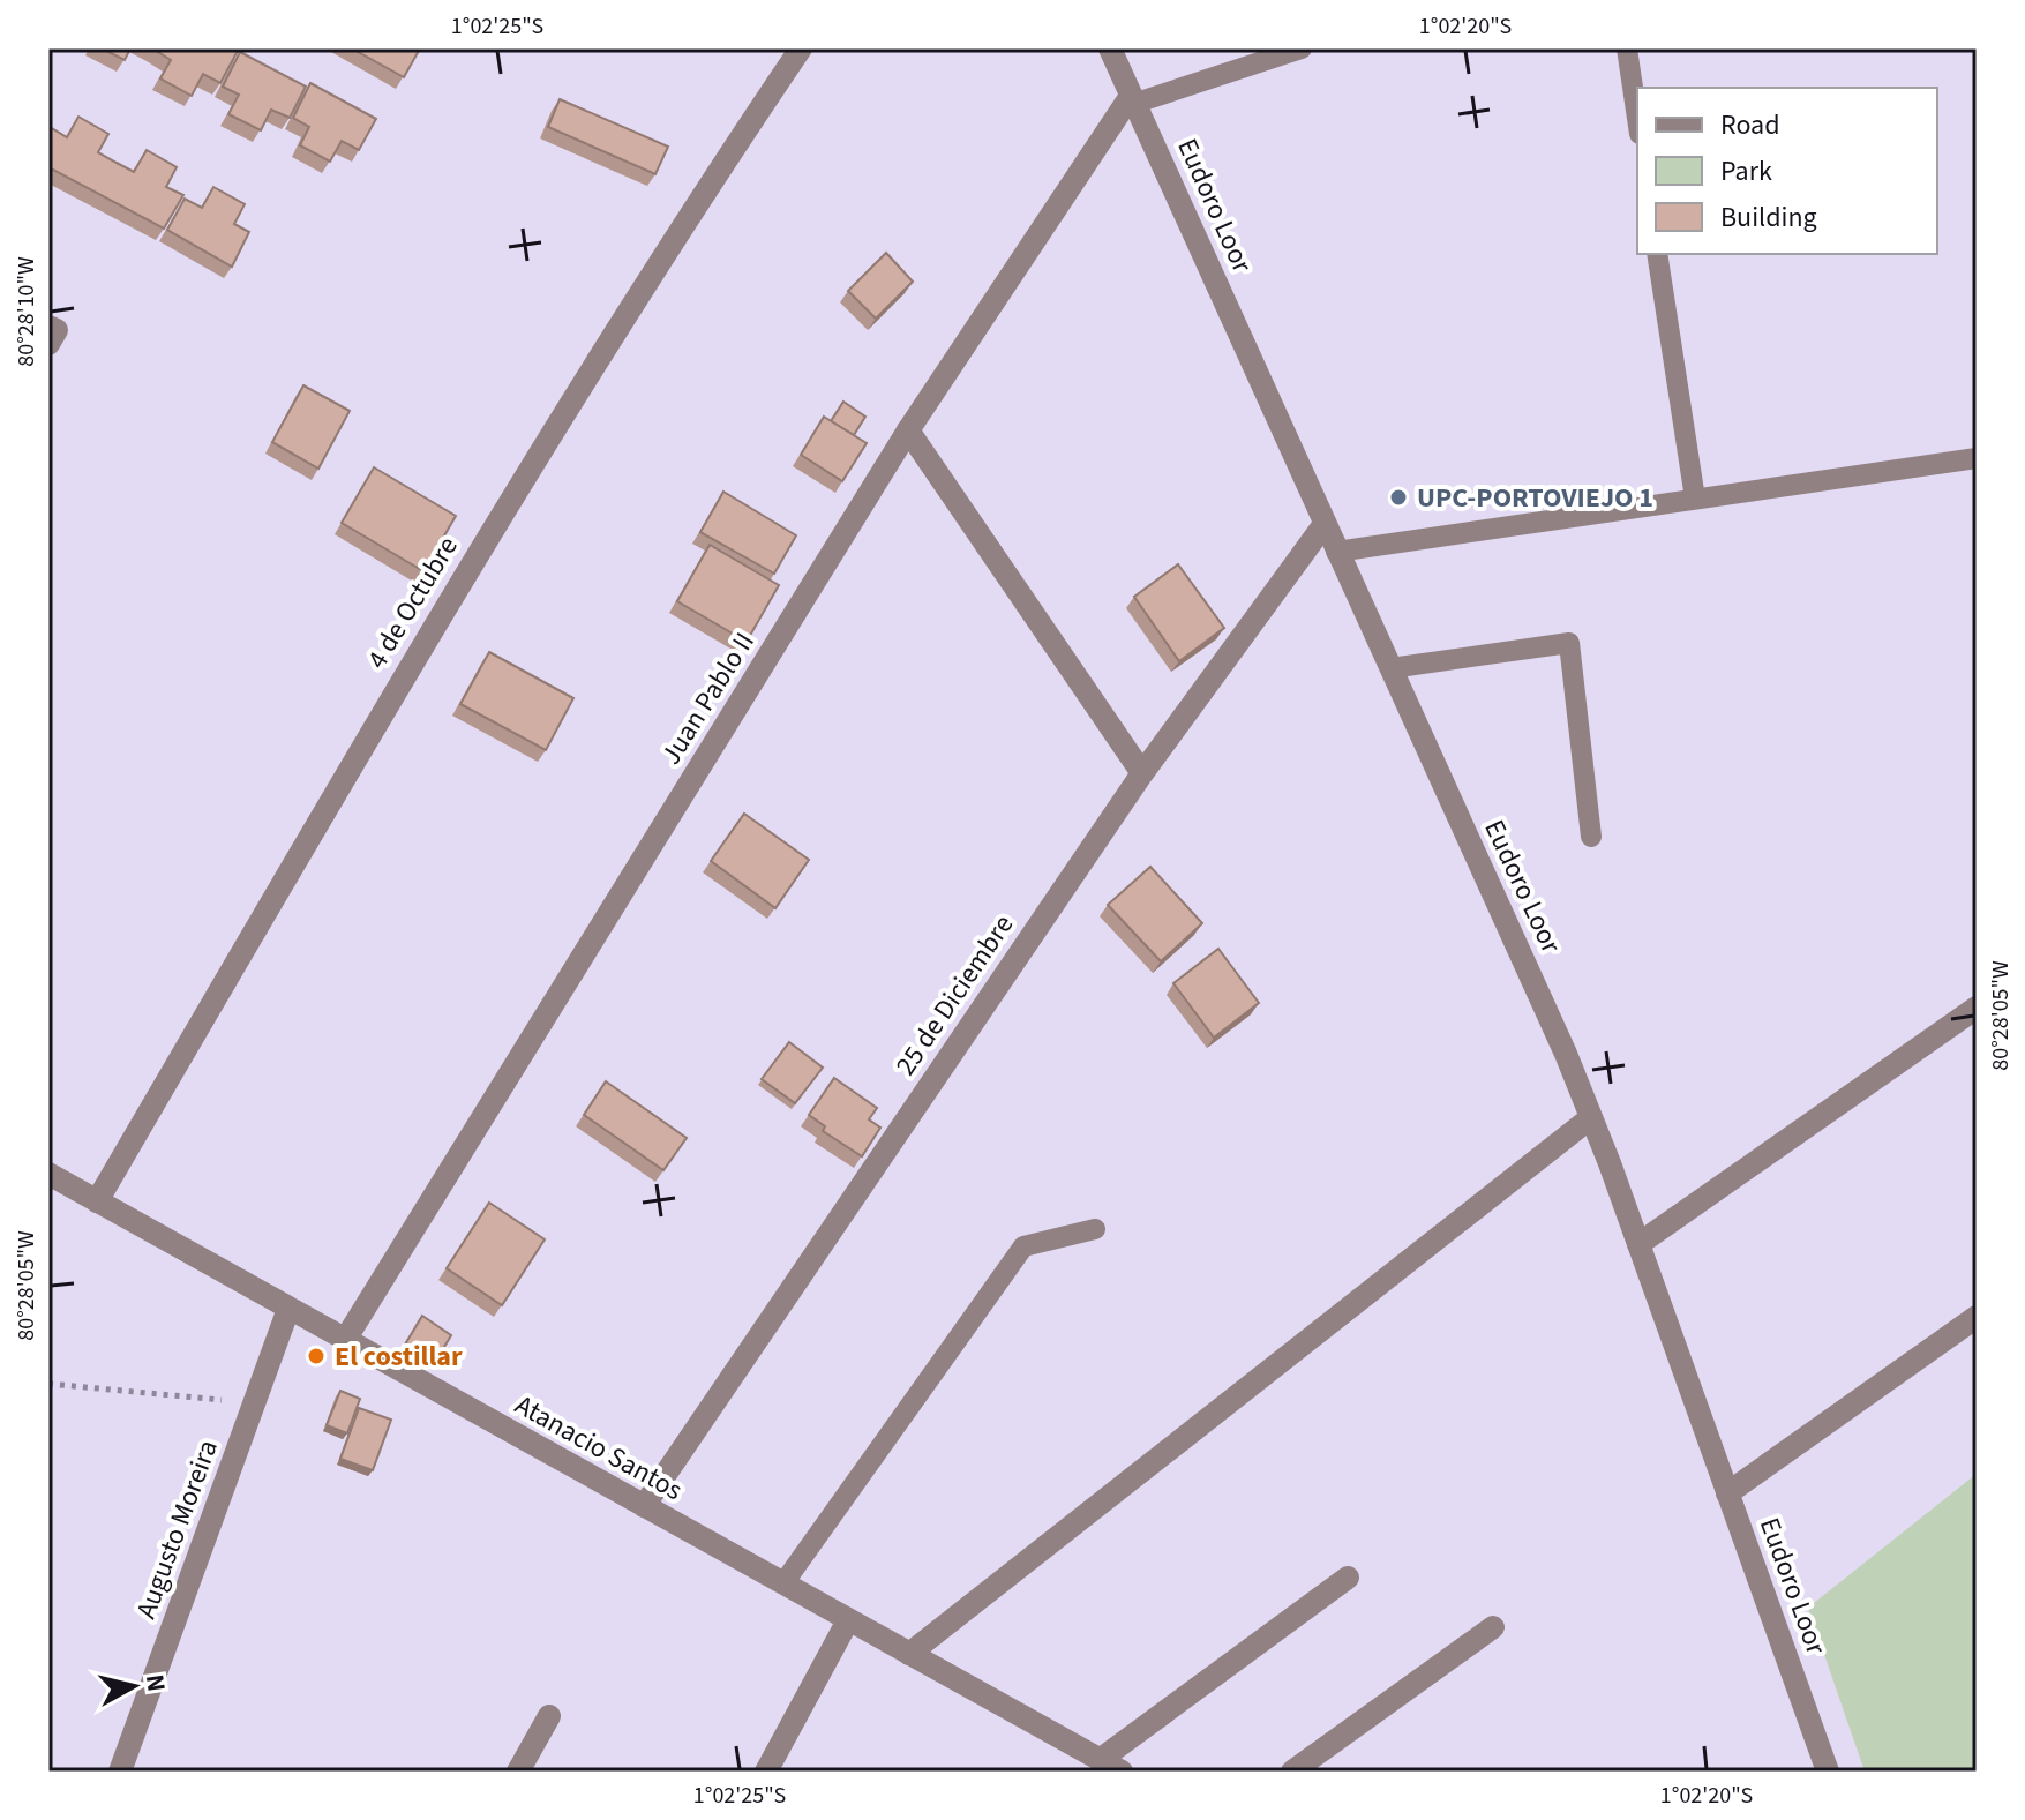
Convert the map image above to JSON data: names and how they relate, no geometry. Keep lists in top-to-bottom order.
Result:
{
  "streets": {
    "street": [
      "Eudoro Loor",
      "4 de Octubre",
      "Juan Pablo II",
      "25 de Diciembre",
      "Atanacio Santos",
      "Augusto Moreira"
    ]
  },
  "crossings": [
    ["Eudoro Loor", "Juan Pablo II"],
    ["Eudoro Loor", "25 de Diciembre"],
    ["4 de Octubre", "Atanacio Santos"],
    ["Juan Pablo II", "Atanacio Santos"],
    ["25 de Diciembre", "Atanacio Santos"],
    ["Atanacio Santos", "Augusto Moreira"]
  ],
  "places": ["UPC-PORTOVIEJO 1", "El costillar"],
  "legend": ["Road", "Park", "Building"],
  "north": "right",
  "coordinates": [
    "1°02'25\"S",
    "1°02'20\"S",
    "80°28'10\"W",
    "80°28'05\"W"
  ]
}
